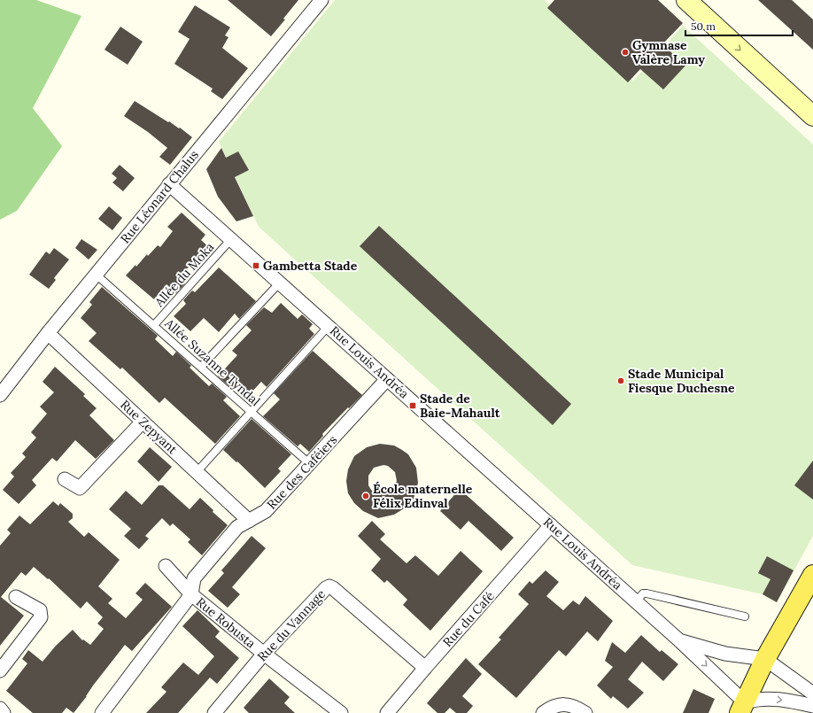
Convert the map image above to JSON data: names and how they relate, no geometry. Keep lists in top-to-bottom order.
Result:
{
  "streets": {
    "street": [
      "Rue Léonard Chalus",
      "Rue Louis Andréa",
      "Rue Zepyant",
      "Rue des Caféiers",
      "Rue du Café",
      "Rue Robusta",
      "Rue du Vannage"
    ],
    "lane": ["Allée du Moka", "Allée Suzanne Tyndal"]
  },
  "crossings": [
    ["Rue Léonard Chalus", "Rue Louis Andréa"],
    ["Rue Léonard Chalus", "Rue Zepyant"],
    ["Allée du Moka", "Allée Suzanne Tyndal"],
    ["Allée du Moka", "Rue Louis Andréa"],
    ["Allée Suzanne Tyndal", "Rue des Caféiers"],
    ["Rue Louis Andréa", "Rue des Caféiers"],
    ["Rue Louis Andréa", "Rue du Café"],
    ["Rue Zepyant", "Rue des Caféiers"],
    ["Rue des Caféiers", "Rue Robusta"],
    ["Rue du Café", "Rue du Vannage"],
    ["Rue Robusta", "Rue du Vannage"]
  ],
  "places": {
    "other": ["Gymnase Valère Lamy", "Stade Municipal Fiesque Duchesne", "École maternelle Félix Edinval"],
    "transit": ["Gambetta Stade", "Stade de Baie-Mahault"]
  },
  "scale_bar": "50 m"
}
